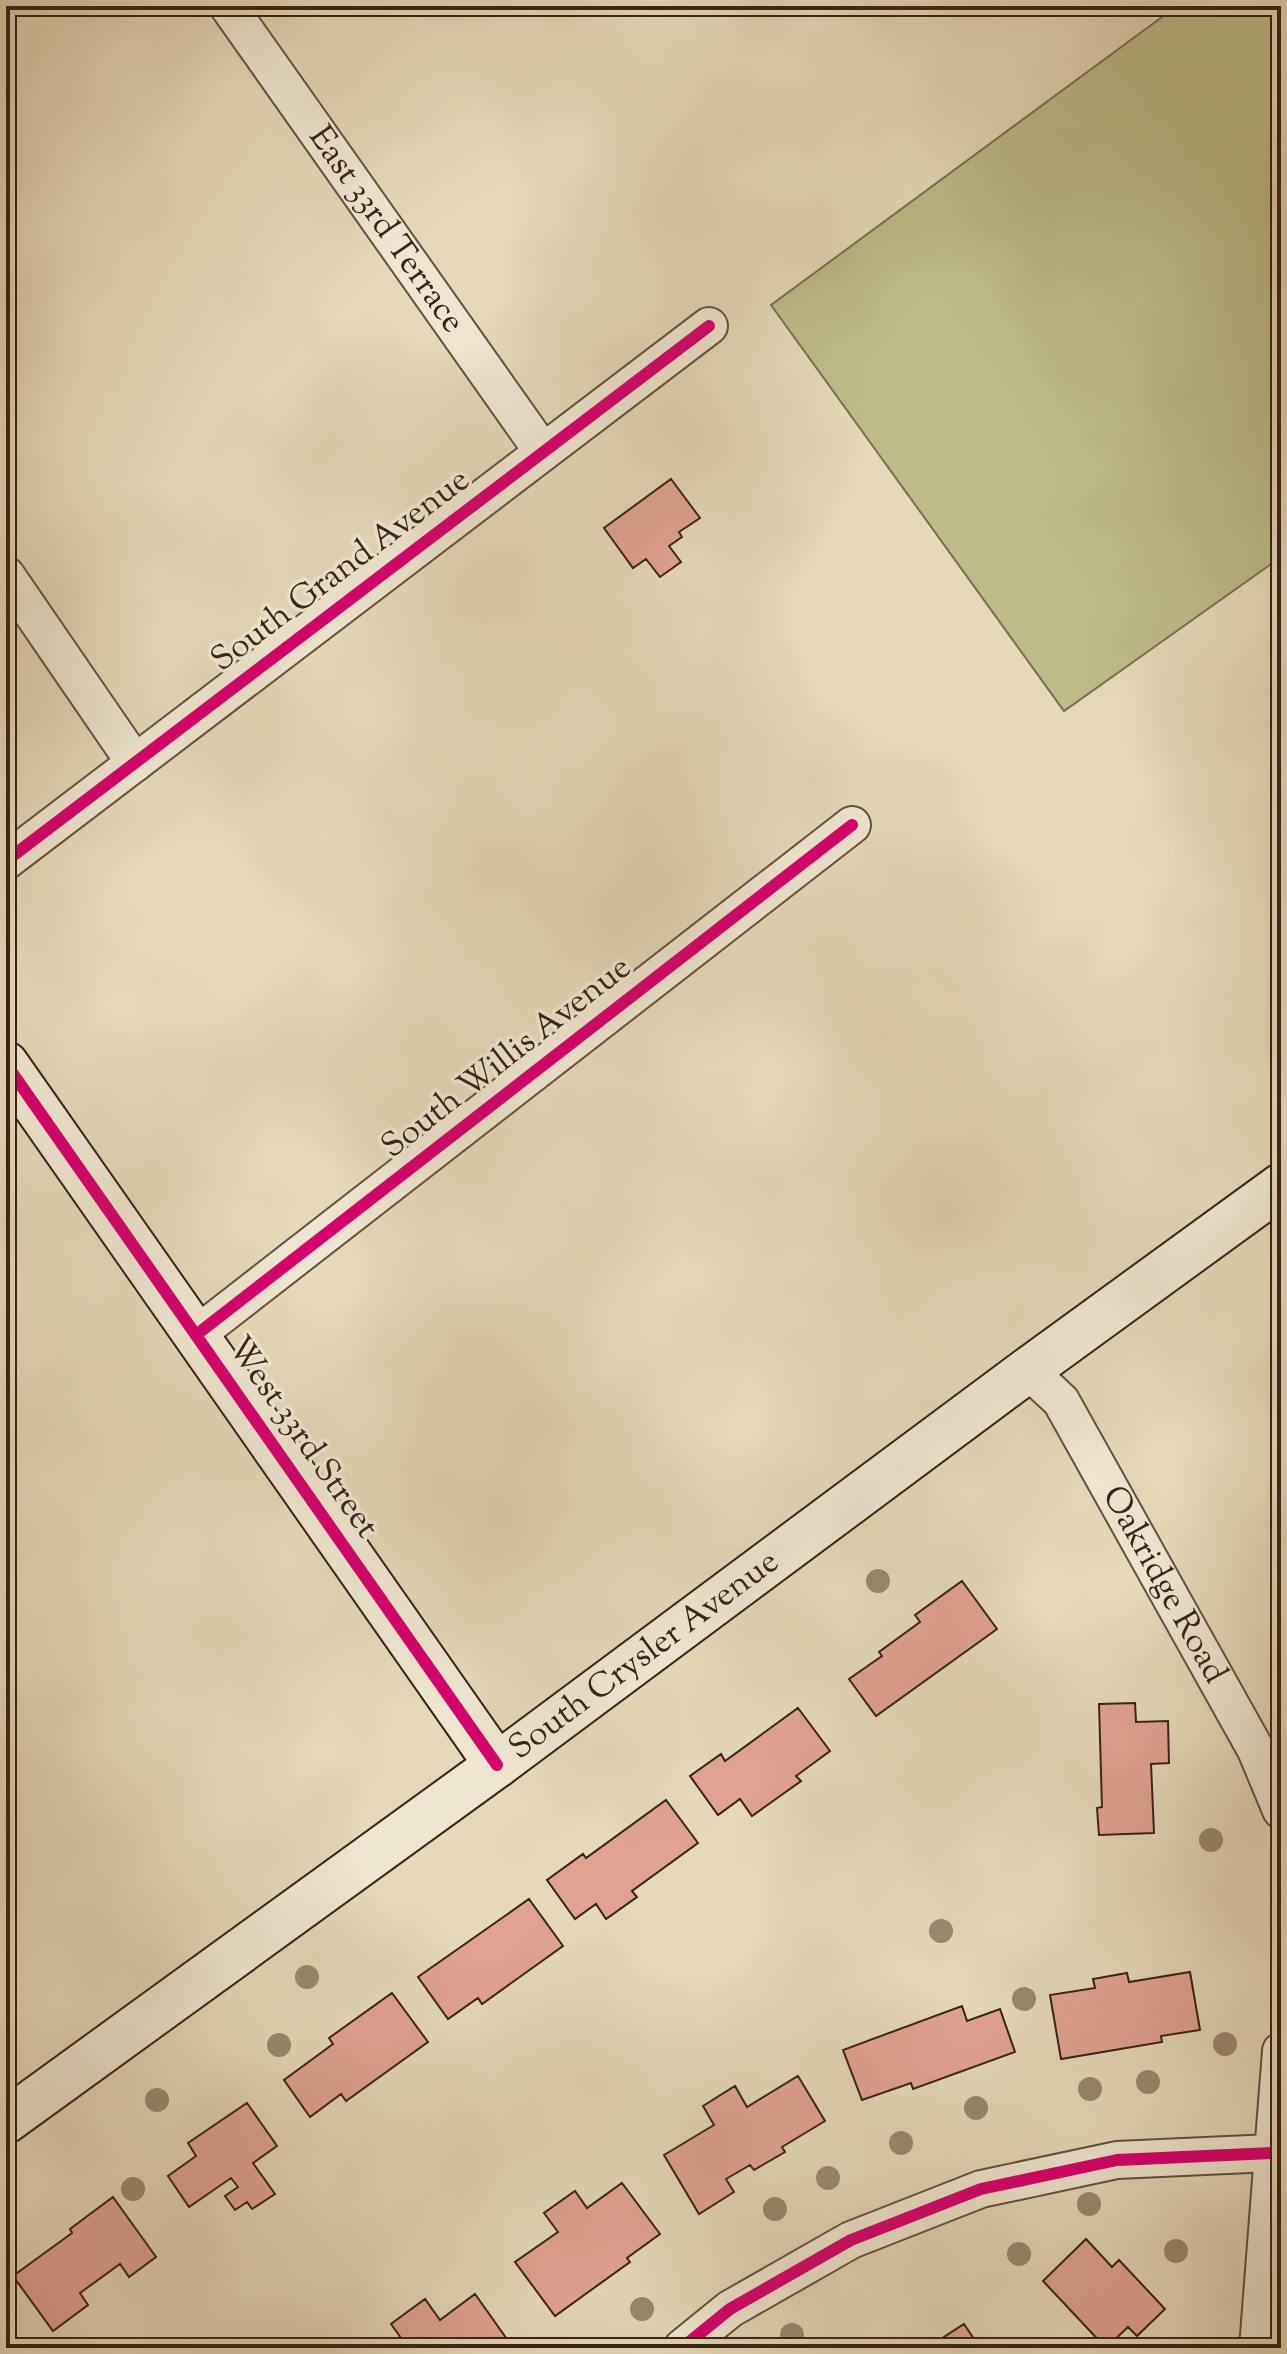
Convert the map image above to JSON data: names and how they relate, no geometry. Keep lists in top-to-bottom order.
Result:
{
  "streets": {
    "main road": ["West 33rd Street", "South Crysler Avenue"],
    "street": [
      "East 33rd Terrace",
      "South Grand Avenue",
      "South Willis Avenue",
      "Oakridge Road"
    ]
  },
  "crossings": [
    ["East 33rd Terrace", "South Grand Avenue"],
    ["South Willis Avenue", "West 33rd Street"],
    ["West 33rd Street", "South Crysler Avenue"],
    ["Oakridge Road", "South Crysler Avenue"]
  ]
}
